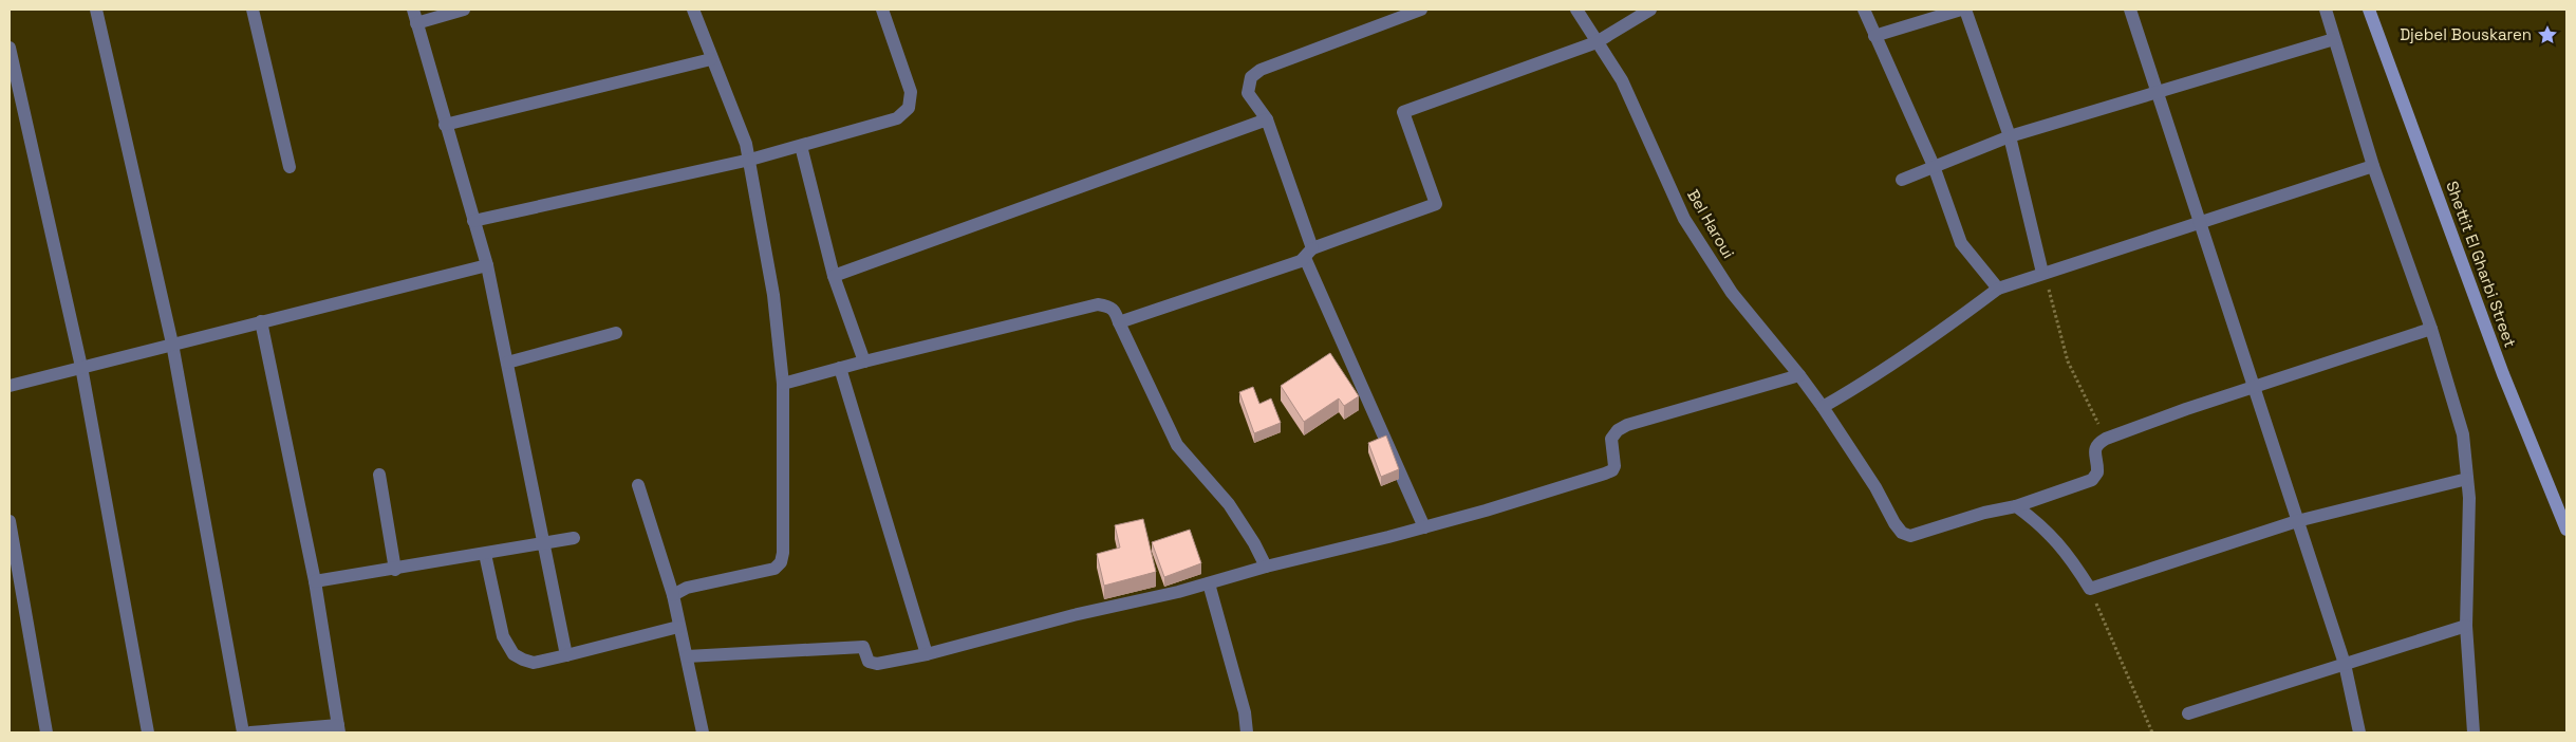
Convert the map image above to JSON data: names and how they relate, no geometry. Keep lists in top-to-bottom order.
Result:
{
  "streets": {
    "street": ["Bel Haroui", "Shettit El Gharbi Street"]
  },
  "places": {
    "place": ["Djebel Bouskaren"]
  }
}
